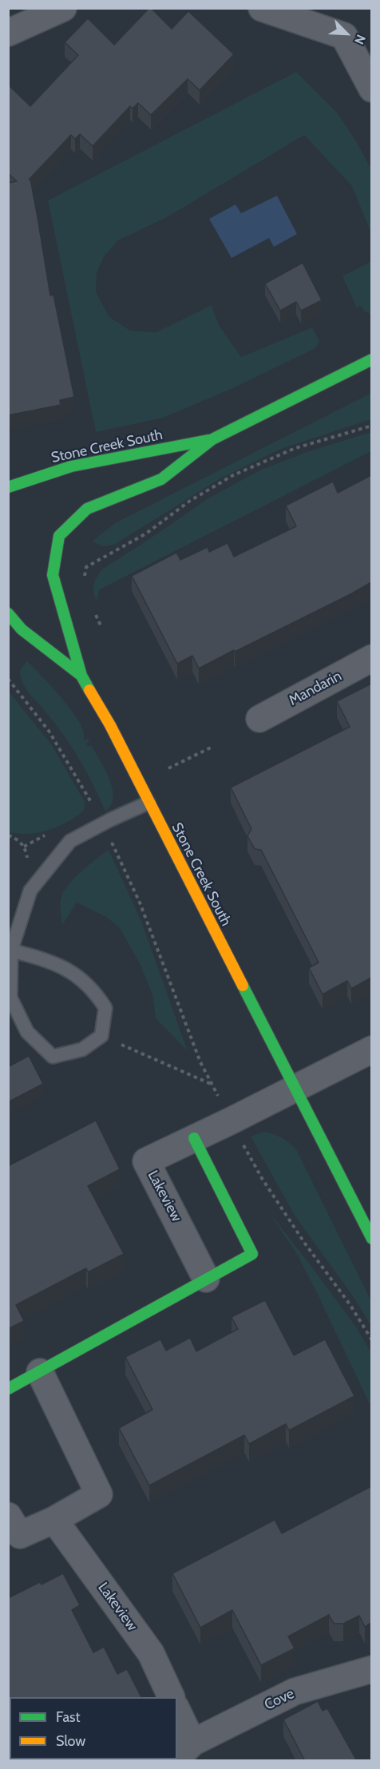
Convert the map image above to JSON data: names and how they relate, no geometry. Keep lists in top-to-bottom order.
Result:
{
  "streets": {
    "street": [
      "Stone Creek South",
      "Mandarin",
      "Lakeview",
      "Cove"
    ]
  },
  "crossings": [
    ["Stone Creek South", "Lakeview"]
  ],
  "legend": ["Fast", "Slow"],
  "north": "bottom right"
}
